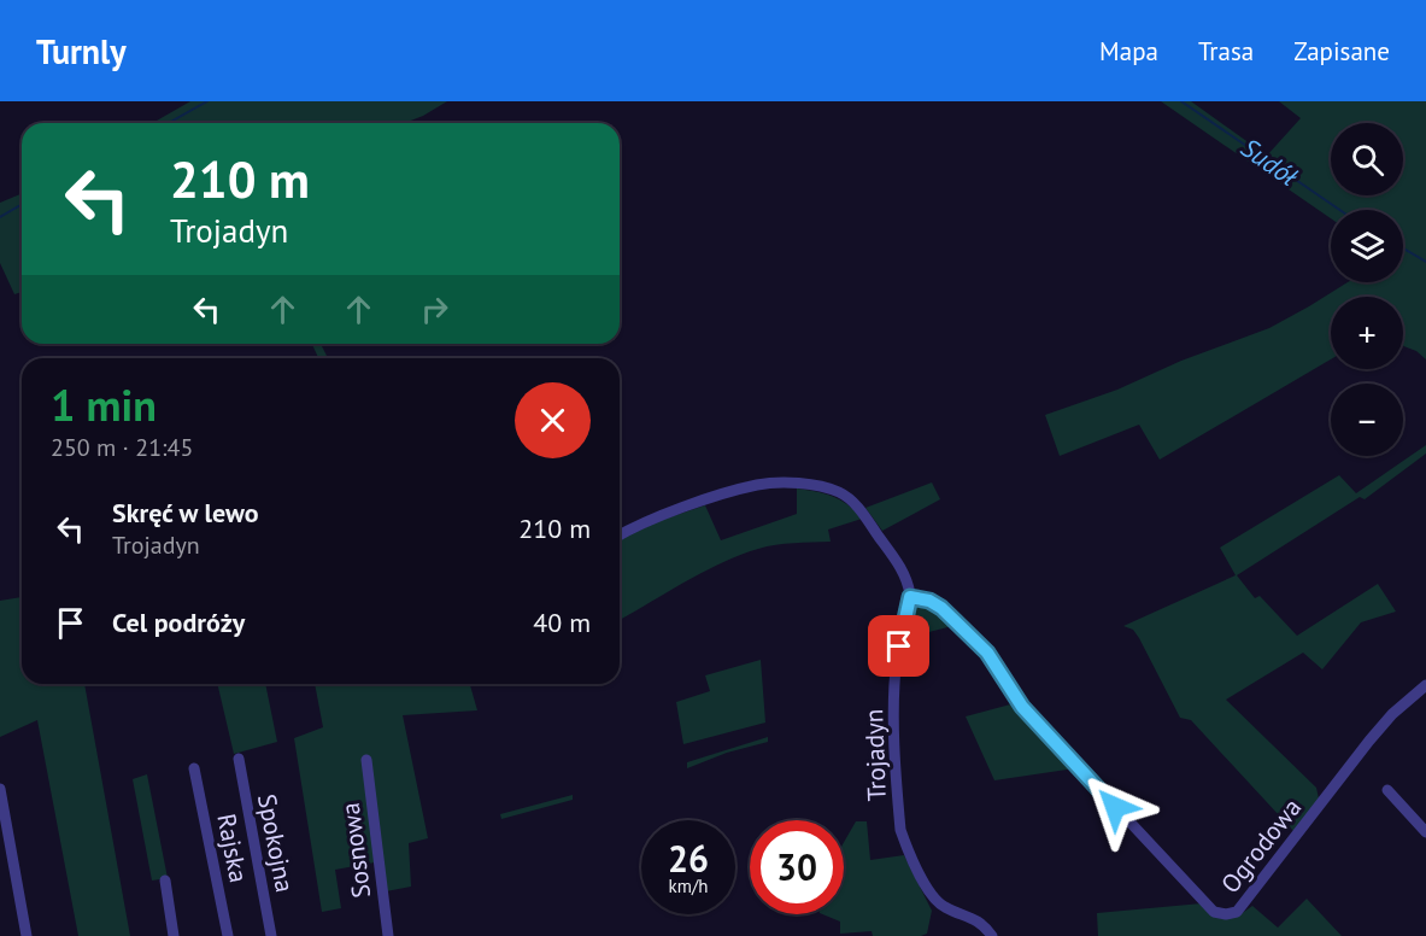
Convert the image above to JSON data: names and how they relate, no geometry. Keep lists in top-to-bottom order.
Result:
{
  "streets": {
    "street": [
      "Trojadyn",
      "Spokojna",
      "Ogrodowa",
      "Rajska",
      "Sosnowa"
    ]
  },
  "crossings": [
    ["Trojadyn", "Ogrodowa"]
  ],
  "water": ["Sudół"],
  "page": {
    "header": "Turnly",
    "nav": ["Mapa", "Trasa", "Zapisane"],
    "map_buttons": ["+", "−"],
    "turn": ["210 m", "Trojadyn"],
    "heading": ["1 min", "250 m · 21:45"],
    "list": [
      {
        "name": "Skręć w lewo",
        "note": "Trojadyn",
        "value": "210 m"
      },
      {
        "name": "Cel podróży",
        "value": "40 m"
      }
    ],
    "speed": "26 km/h",
    "limit": "30"
  }
}
